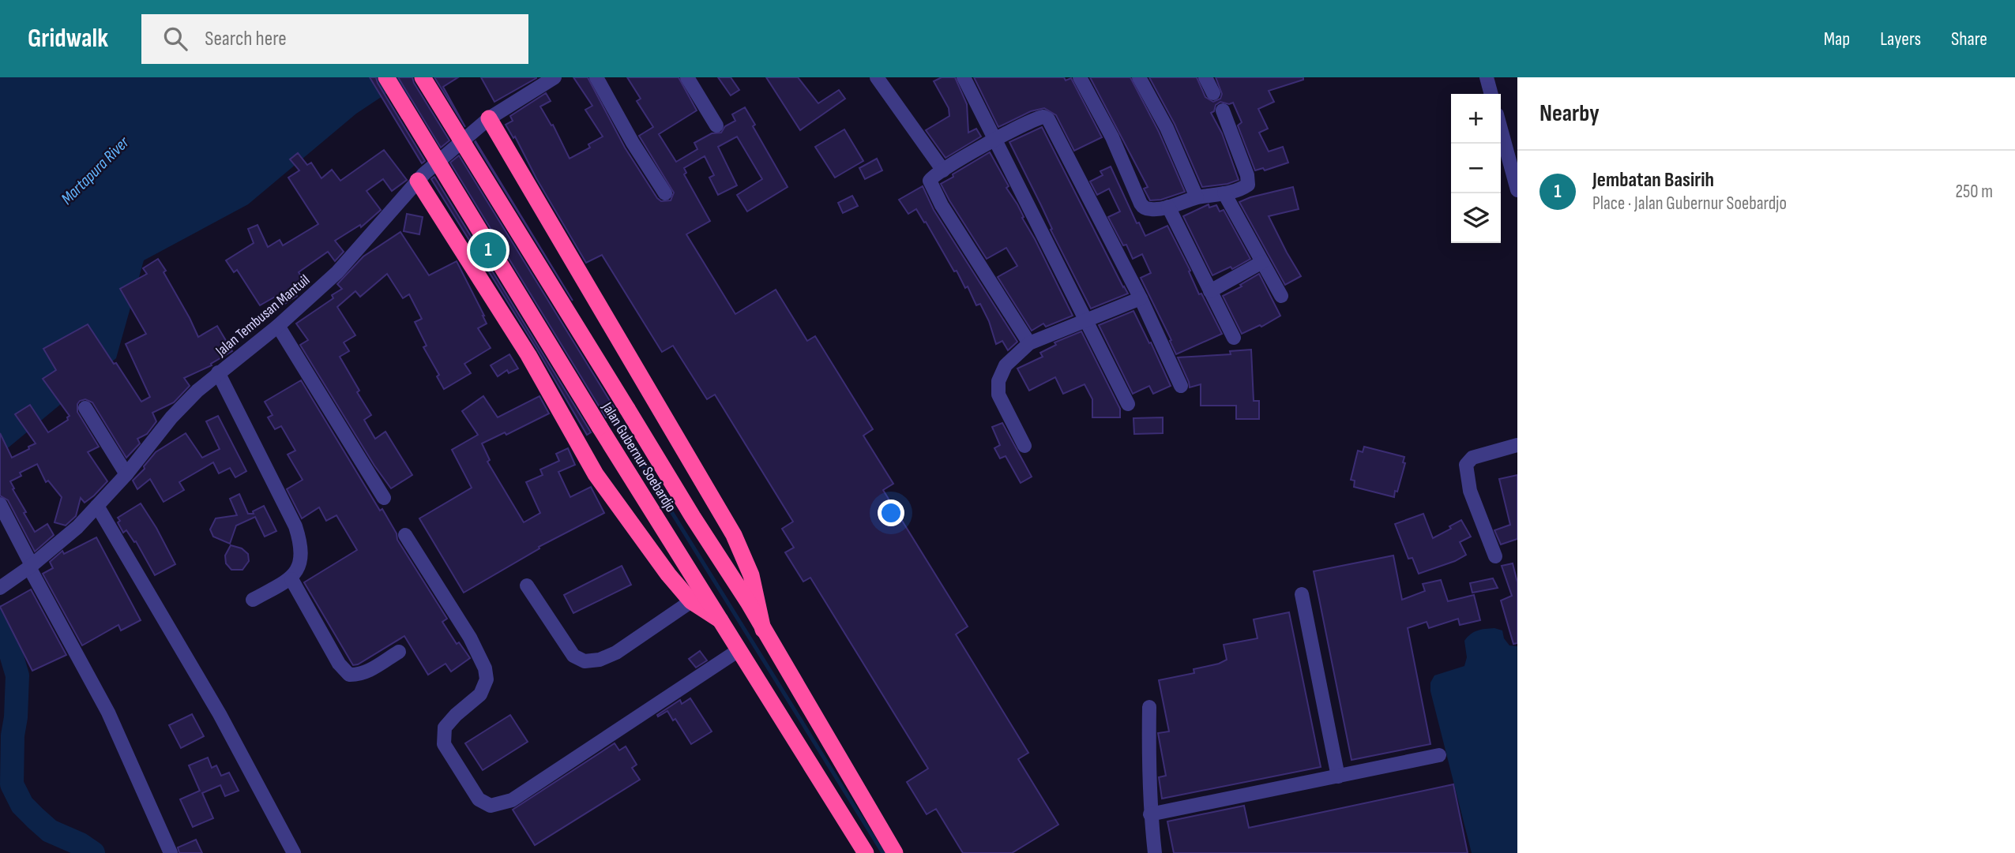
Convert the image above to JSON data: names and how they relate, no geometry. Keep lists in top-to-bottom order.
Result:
{
  "streets": {
    "highway": ["Jalan Gubernur Soebardjo"],
    "street": ["Jalan Tembusan Mantuil"]
  },
  "water": ["Martapura River"],
  "page": {
    "header": "Gridwalk",
    "search": "Search here",
    "nav": ["Map", "Layers", "Share"],
    "heading": "Nearby",
    "map_buttons": ["+", "−"],
    "list": [
      {
        "mark": "1",
        "name": "Jembatan Basirih",
        "note": "Place · Jalan Gubernur Soebardjo",
        "value": "250 m"
      }
    ],
    "pins": "1"
  }
}
